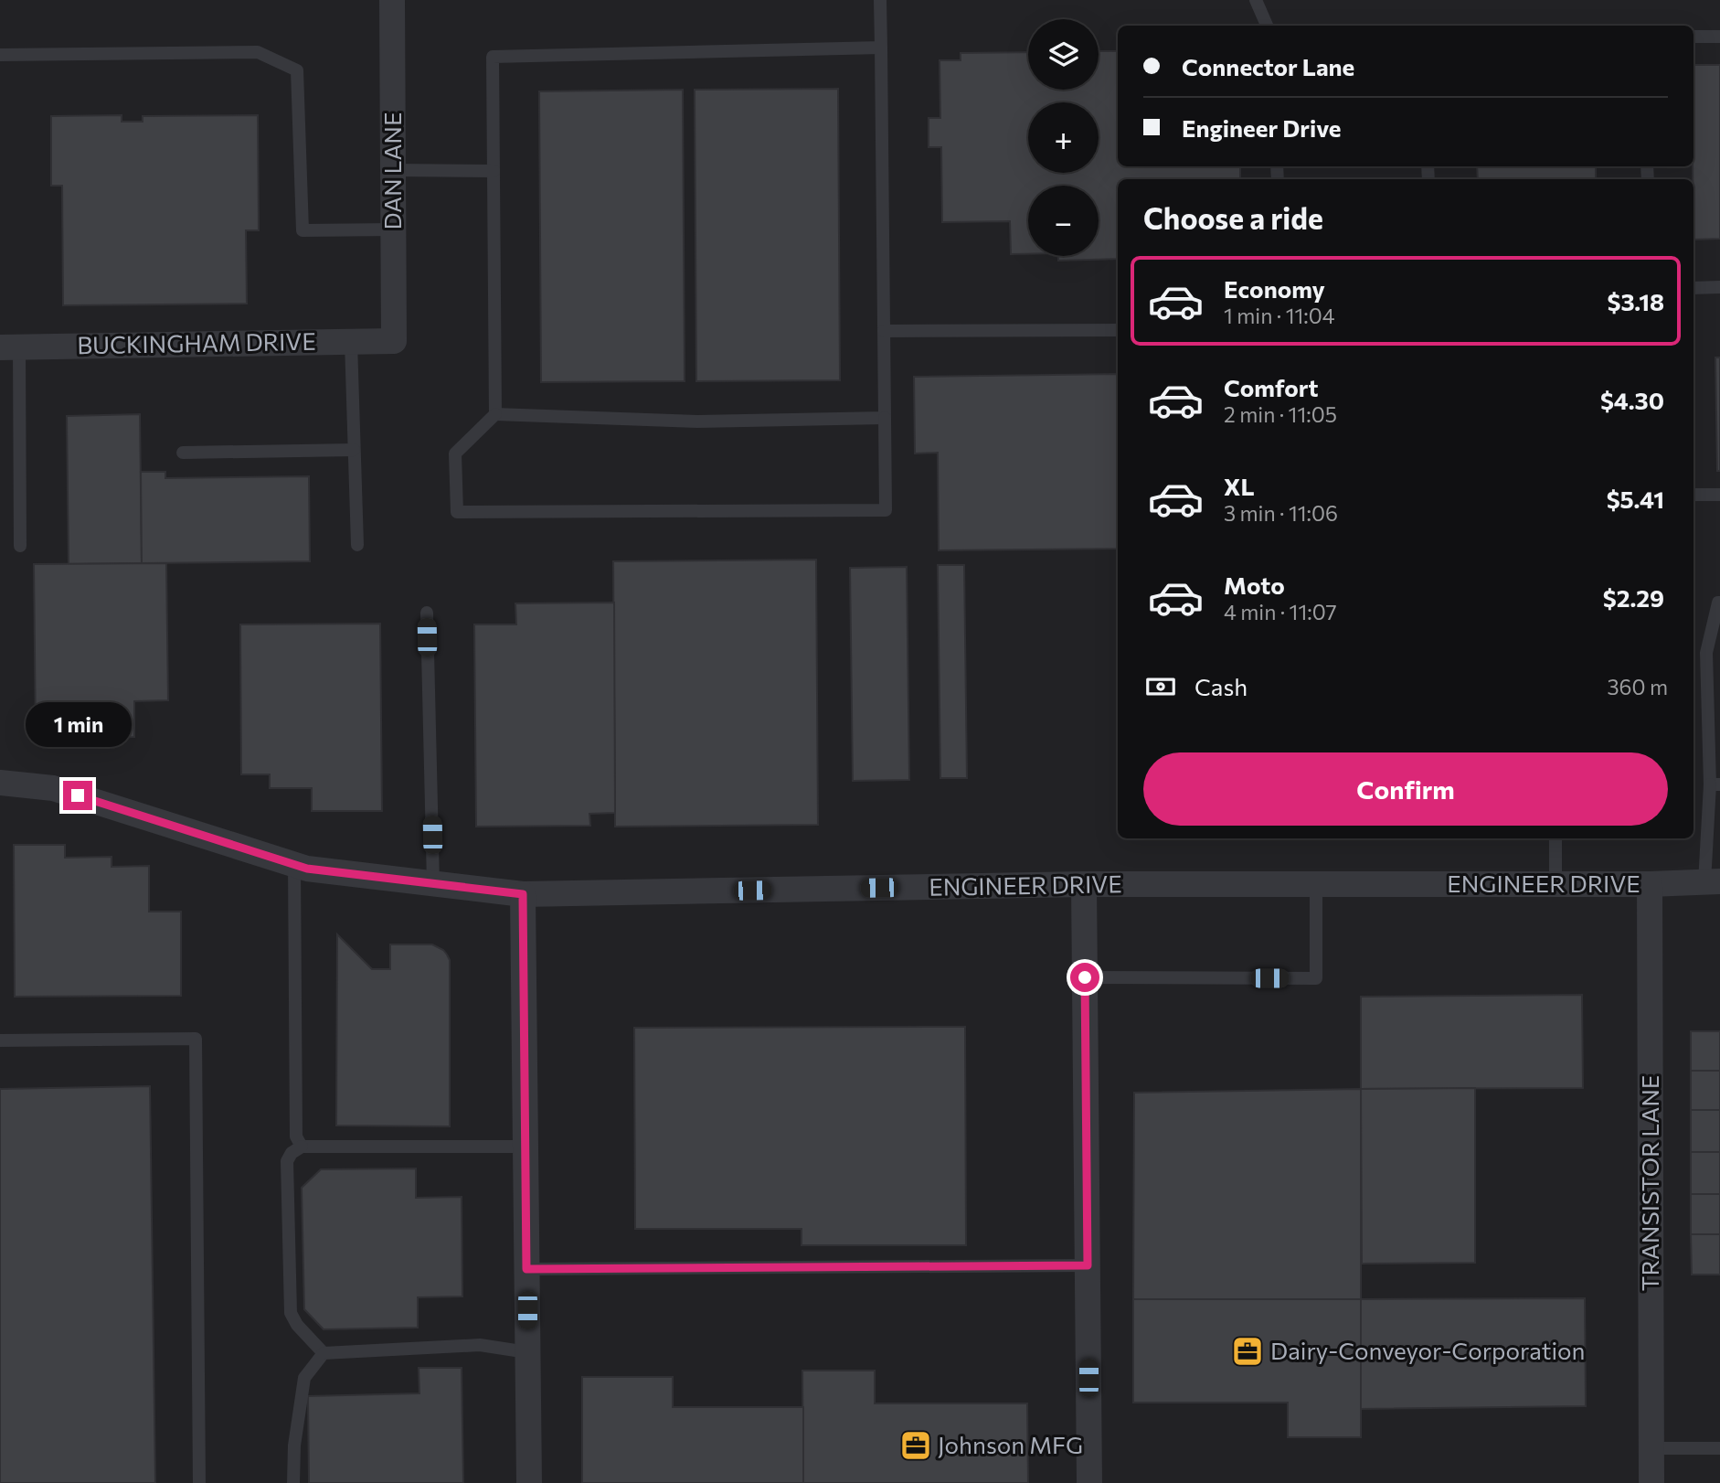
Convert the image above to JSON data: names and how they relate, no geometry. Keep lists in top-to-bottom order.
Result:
{
  "streets": {
    "street": [
      "DAN LANE",
      "BUCKINGHAM DRIVE",
      "ENGINEER DRIVE",
      "TRANSISTOR LANE"
    ]
  },
  "crossings": [
    ["DAN LANE", "BUCKINGHAM DRIVE"],
    ["ENGINEER DRIVE", "TRANSISTOR LANE"]
  ],
  "places": {
    "office": ["Dairy-Conveyor-Corporation", "Johnson MFG"]
  },
  "page": {
    "map_buttons": ["+", "−"],
    "banner": ["Connector Lane", "Engineer Drive"],
    "heading": "Choose a ride",
    "list": [
      {
        "name": "Economy",
        "note": "1 min · 11:04",
        "value": "$3.18"
      },
      {
        "name": "Comfort",
        "note": "2 min · 11:05",
        "value": "$4.30"
      },
      {
        "name": "XL",
        "note": "3 min · 11:06",
        "value": "$5.41"
      },
      {
        "name": "Moto",
        "note": "4 min · 11:07",
        "value": "$2.29"
      }
    ],
    "pay": ["Cash", "360 m"],
    "bubble": "1 min",
    "buttons": "Confirm"
  }
}
